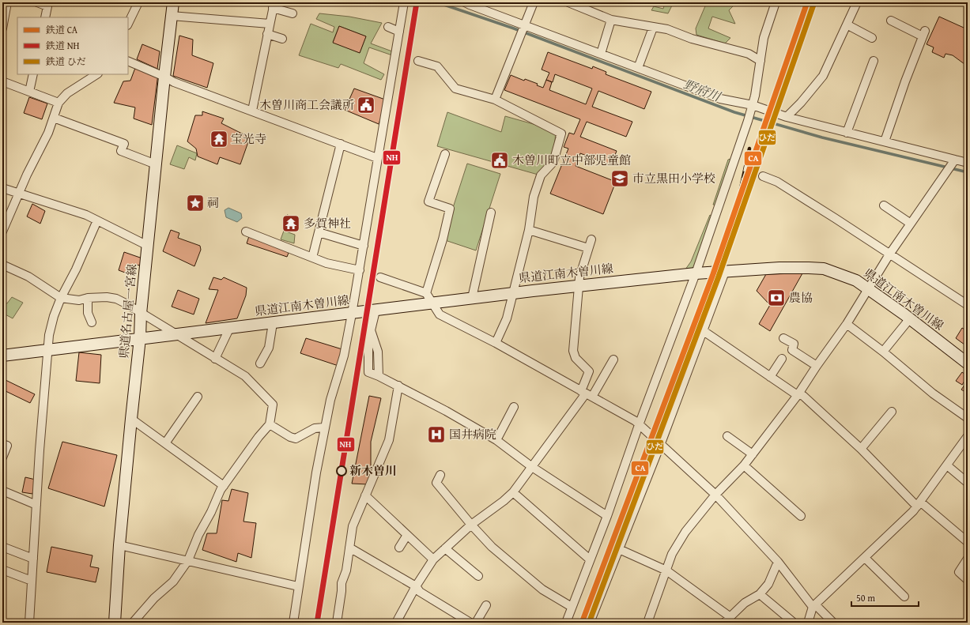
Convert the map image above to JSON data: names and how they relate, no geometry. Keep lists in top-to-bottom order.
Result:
{
  "streets": {
    "main road": ["県道江南木曽川線", "県道名古屋一宮線"]
  },
  "crossings": [
    ["県道江南木曽川線", "県道名古屋一宮線"]
  ],
  "water": ["野府川"],
  "places": {
    "public building": ["木曽川商工会議所", "木曽川町立中部児童館"],
    "temple": ["宝光寺", "多賀神社"],
    "school or university": ["市立黒田小学校"],
    "place": ["祠"],
    "bank": ["農協"],
    "hospital": ["国井病院"],
    "other": ["新木曽川"]
  },
  "lines": ["rail line CA", "rail line NH", "rail line ひだ"],
  "legend": ["鉄道 CA", "鉄道 NH", "鉄道 ひだ"],
  "scale_bar": "50 m"
}
